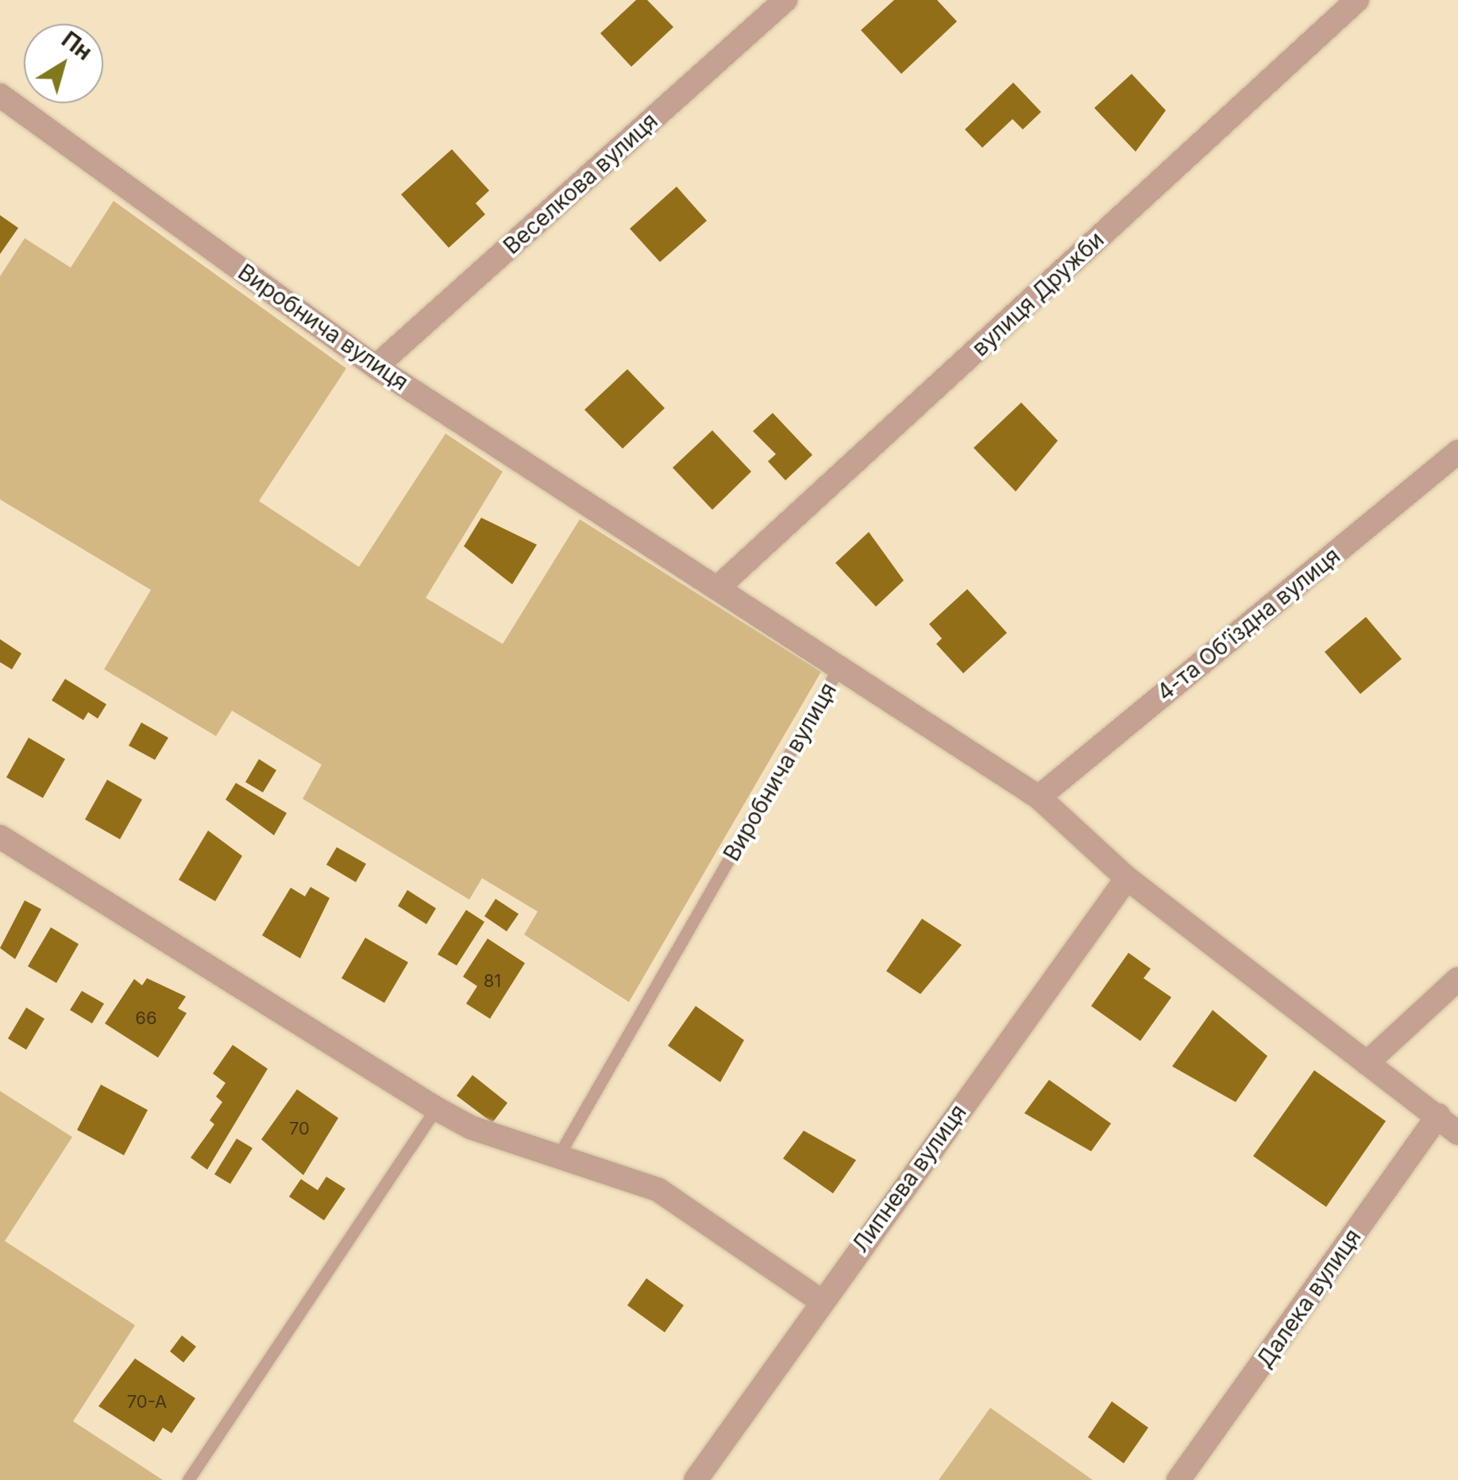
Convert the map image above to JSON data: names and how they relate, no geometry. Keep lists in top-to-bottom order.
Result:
{
  "streets": {
    "street": [
      "Веселкова вулиця",
      "вулиця Дружби",
      "Виробнича вулиця",
      "4-та Обʼїздна вулиця",
      "Липнева вулиця",
      "Далека вулиця"
    ]
  },
  "crossings": [
    ["Веселкова вулиця", "Виробнича вулиця"],
    ["вулиця Дружби", "Виробнича вулиця"]
  ],
  "house_numbers": [
    "81",
    "66",
    "70",
    "70-А"
  ],
  "north": "top right"
}
